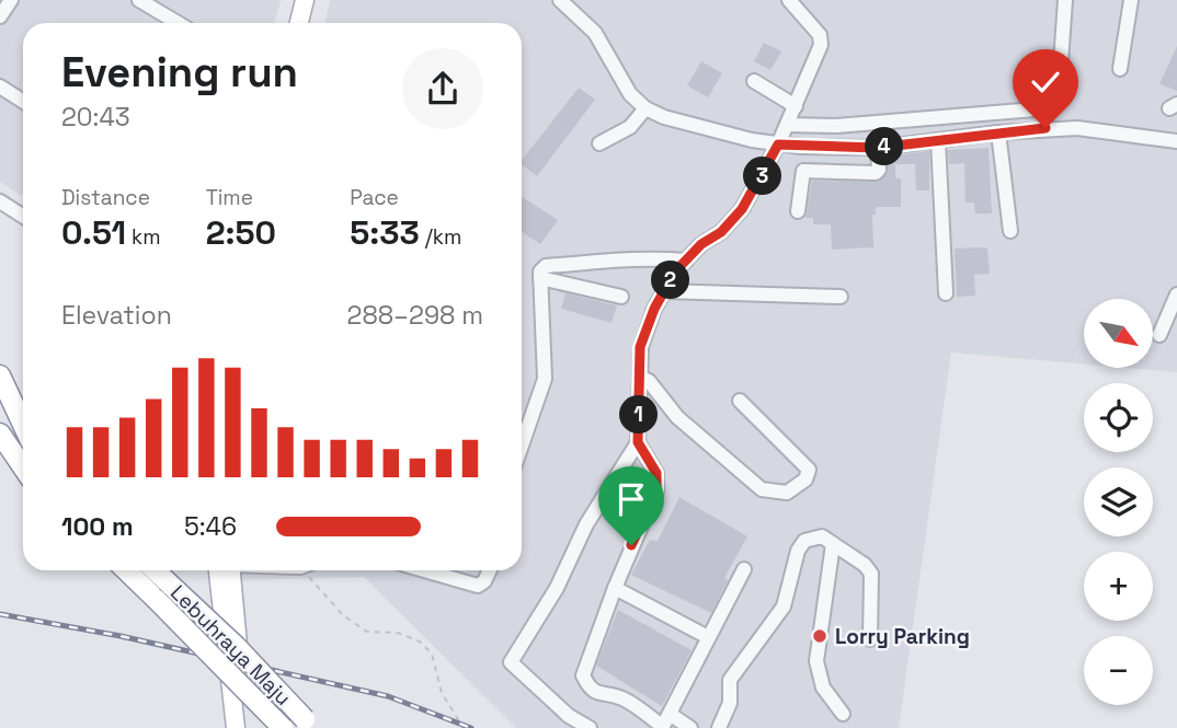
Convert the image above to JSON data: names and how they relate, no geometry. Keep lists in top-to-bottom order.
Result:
{
  "streets": {
    "highway": ["Lebuhraya Maju"]
  },
  "places": ["Lorry Parking"],
  "north": "bottom right",
  "page": {
    "heading": ["Evening run", "20:43"],
    "pins": [
      "4",
      "3",
      "2",
      "1"
    ],
    "stats": [
      ["Distance", "0.51 km"],
      ["Time", "2:50"],
      ["Pace", "5:33 /km"]
    ],
    "chart": ["Elevation", "288–298 m"],
    "map_buttons": ["+", "−"],
    "list": [
      {
        "name": "100 m",
        "note": "5:46"
      }
    ]
  }
}
